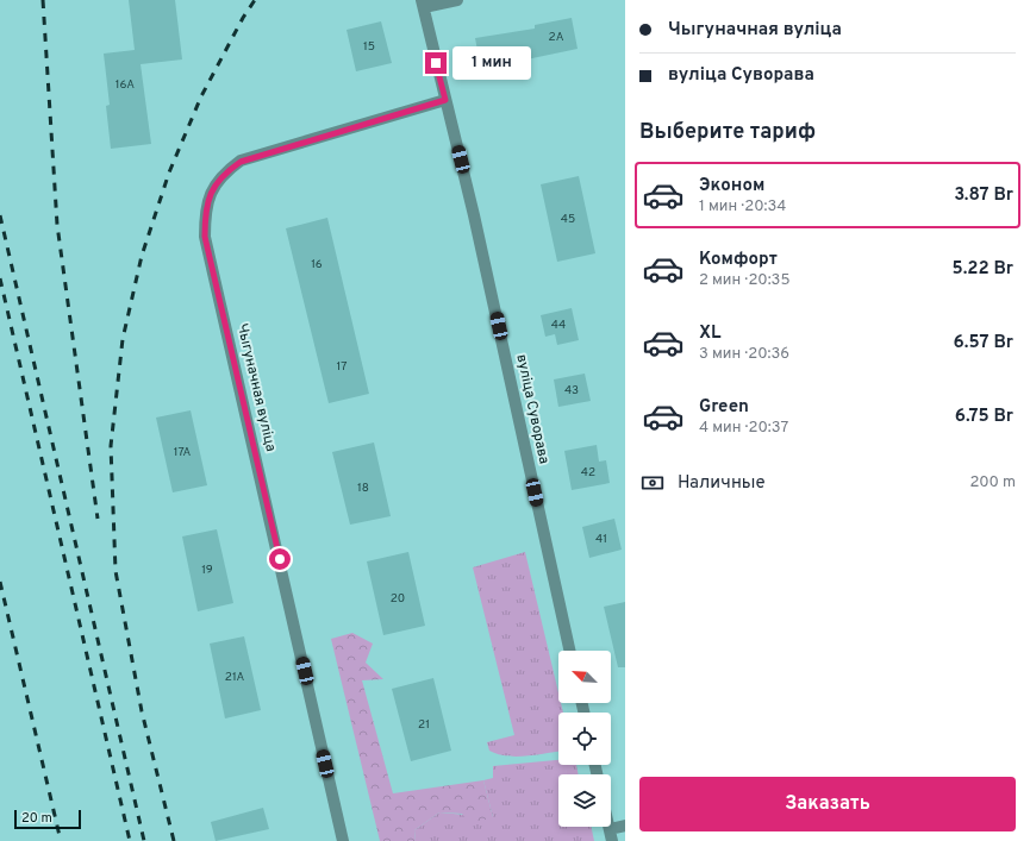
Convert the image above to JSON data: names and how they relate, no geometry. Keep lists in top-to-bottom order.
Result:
{
  "streets": {
    "street": ["Чыгуначная вуліца", "вуліца Суворава"]
  },
  "crossings": [
    ["Чыгуначная вуліца", "вуліца Суворава"]
  ],
  "house_numbers": [
    "2А",
    "15",
    "16А",
    "45",
    "16",
    "44",
    "17",
    "43",
    "17А",
    "42",
    "18",
    "41",
    "19",
    "20",
    "21А",
    "21"
  ],
  "scale_bar": "20 m",
  "north": "top left",
  "page": {
    "banner": ["Чыгуначная вуліца", "вуліца Суворава"],
    "bubble": "1 мин",
    "heading": "Выберите тариф",
    "list": [
      {
        "name": "Эконом",
        "note": "1 мин · 20:34",
        "value": "3.87 Br"
      },
      {
        "name": "Комфорт",
        "note": "2 мин · 20:35",
        "value": "5.22 Br"
      },
      {
        "name": "XL",
        "note": "3 мин · 20:36",
        "value": "6.57 Br"
      },
      {
        "name": "Green",
        "note": "4 мин · 20:37",
        "value": "6.75 Br"
      }
    ],
    "pay": ["Наличные", "200 m"],
    "buttons": "Заказать",
    "scale": "20 m"
  }
}
